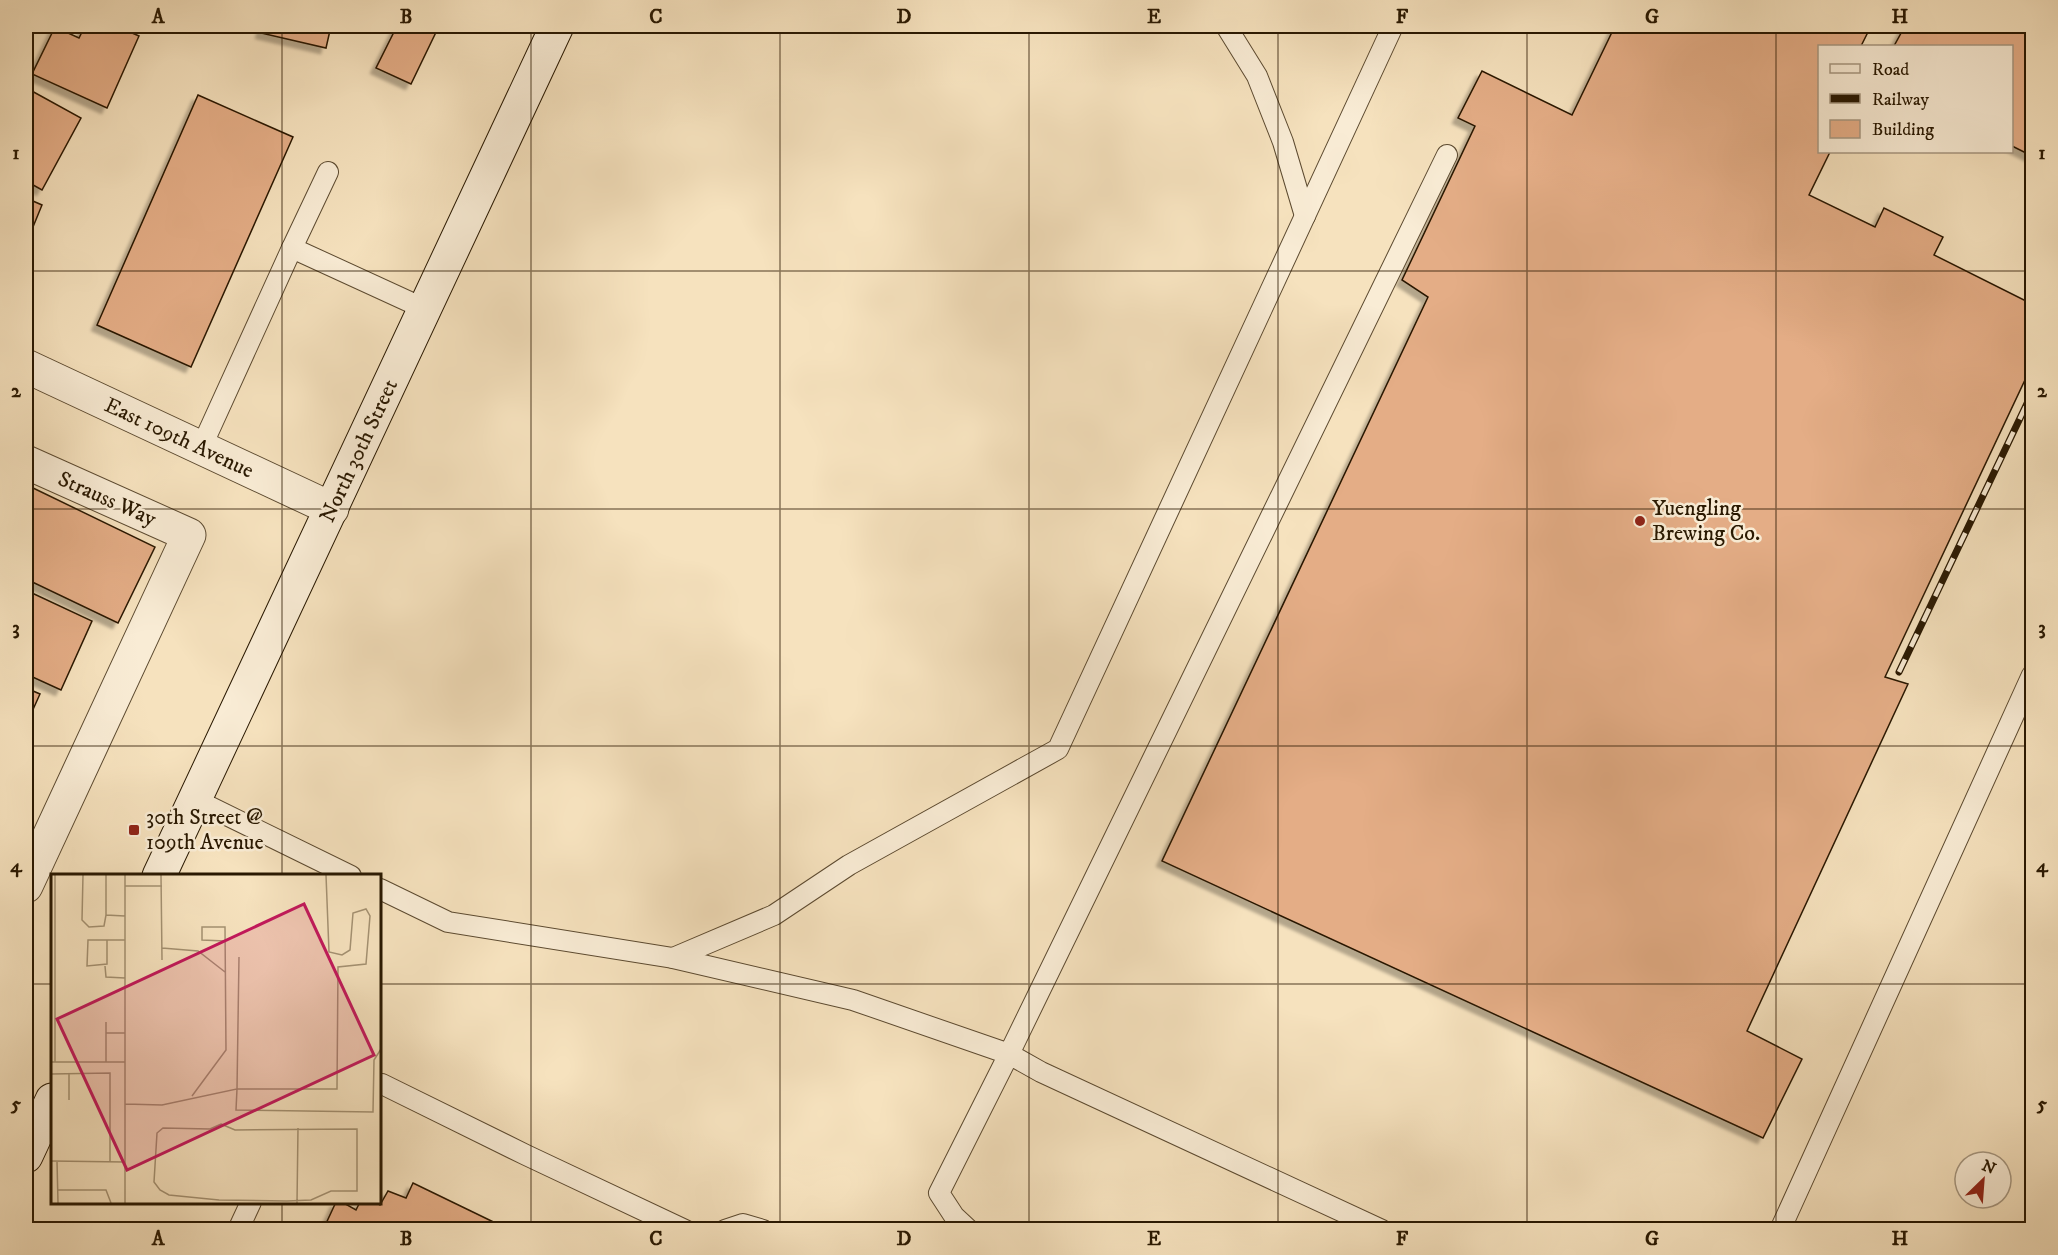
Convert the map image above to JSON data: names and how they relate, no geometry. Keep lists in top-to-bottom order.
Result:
{
  "streets": {
    "main road": ["East 109th Avenue", "North 30th Street", "Strauss Way"]
  },
  "crossings": [
    ["East 109th Avenue", "North 30th Street"]
  ],
  "places": {
    "other": ["Yuengling Brewing Co."],
    "transit": ["30th Street @ 109th Avenue"]
  },
  "legend": ["Road", "Railway", "Building"],
  "north": "top right",
  "grid": {
    "columns": [
      "A",
      "B",
      "C",
      "D",
      "E",
      "F",
      "G",
      "H"
    ],
    "rows": [
      "1",
      "2",
      "3",
      "4",
      "5"
    ]
  }
}
